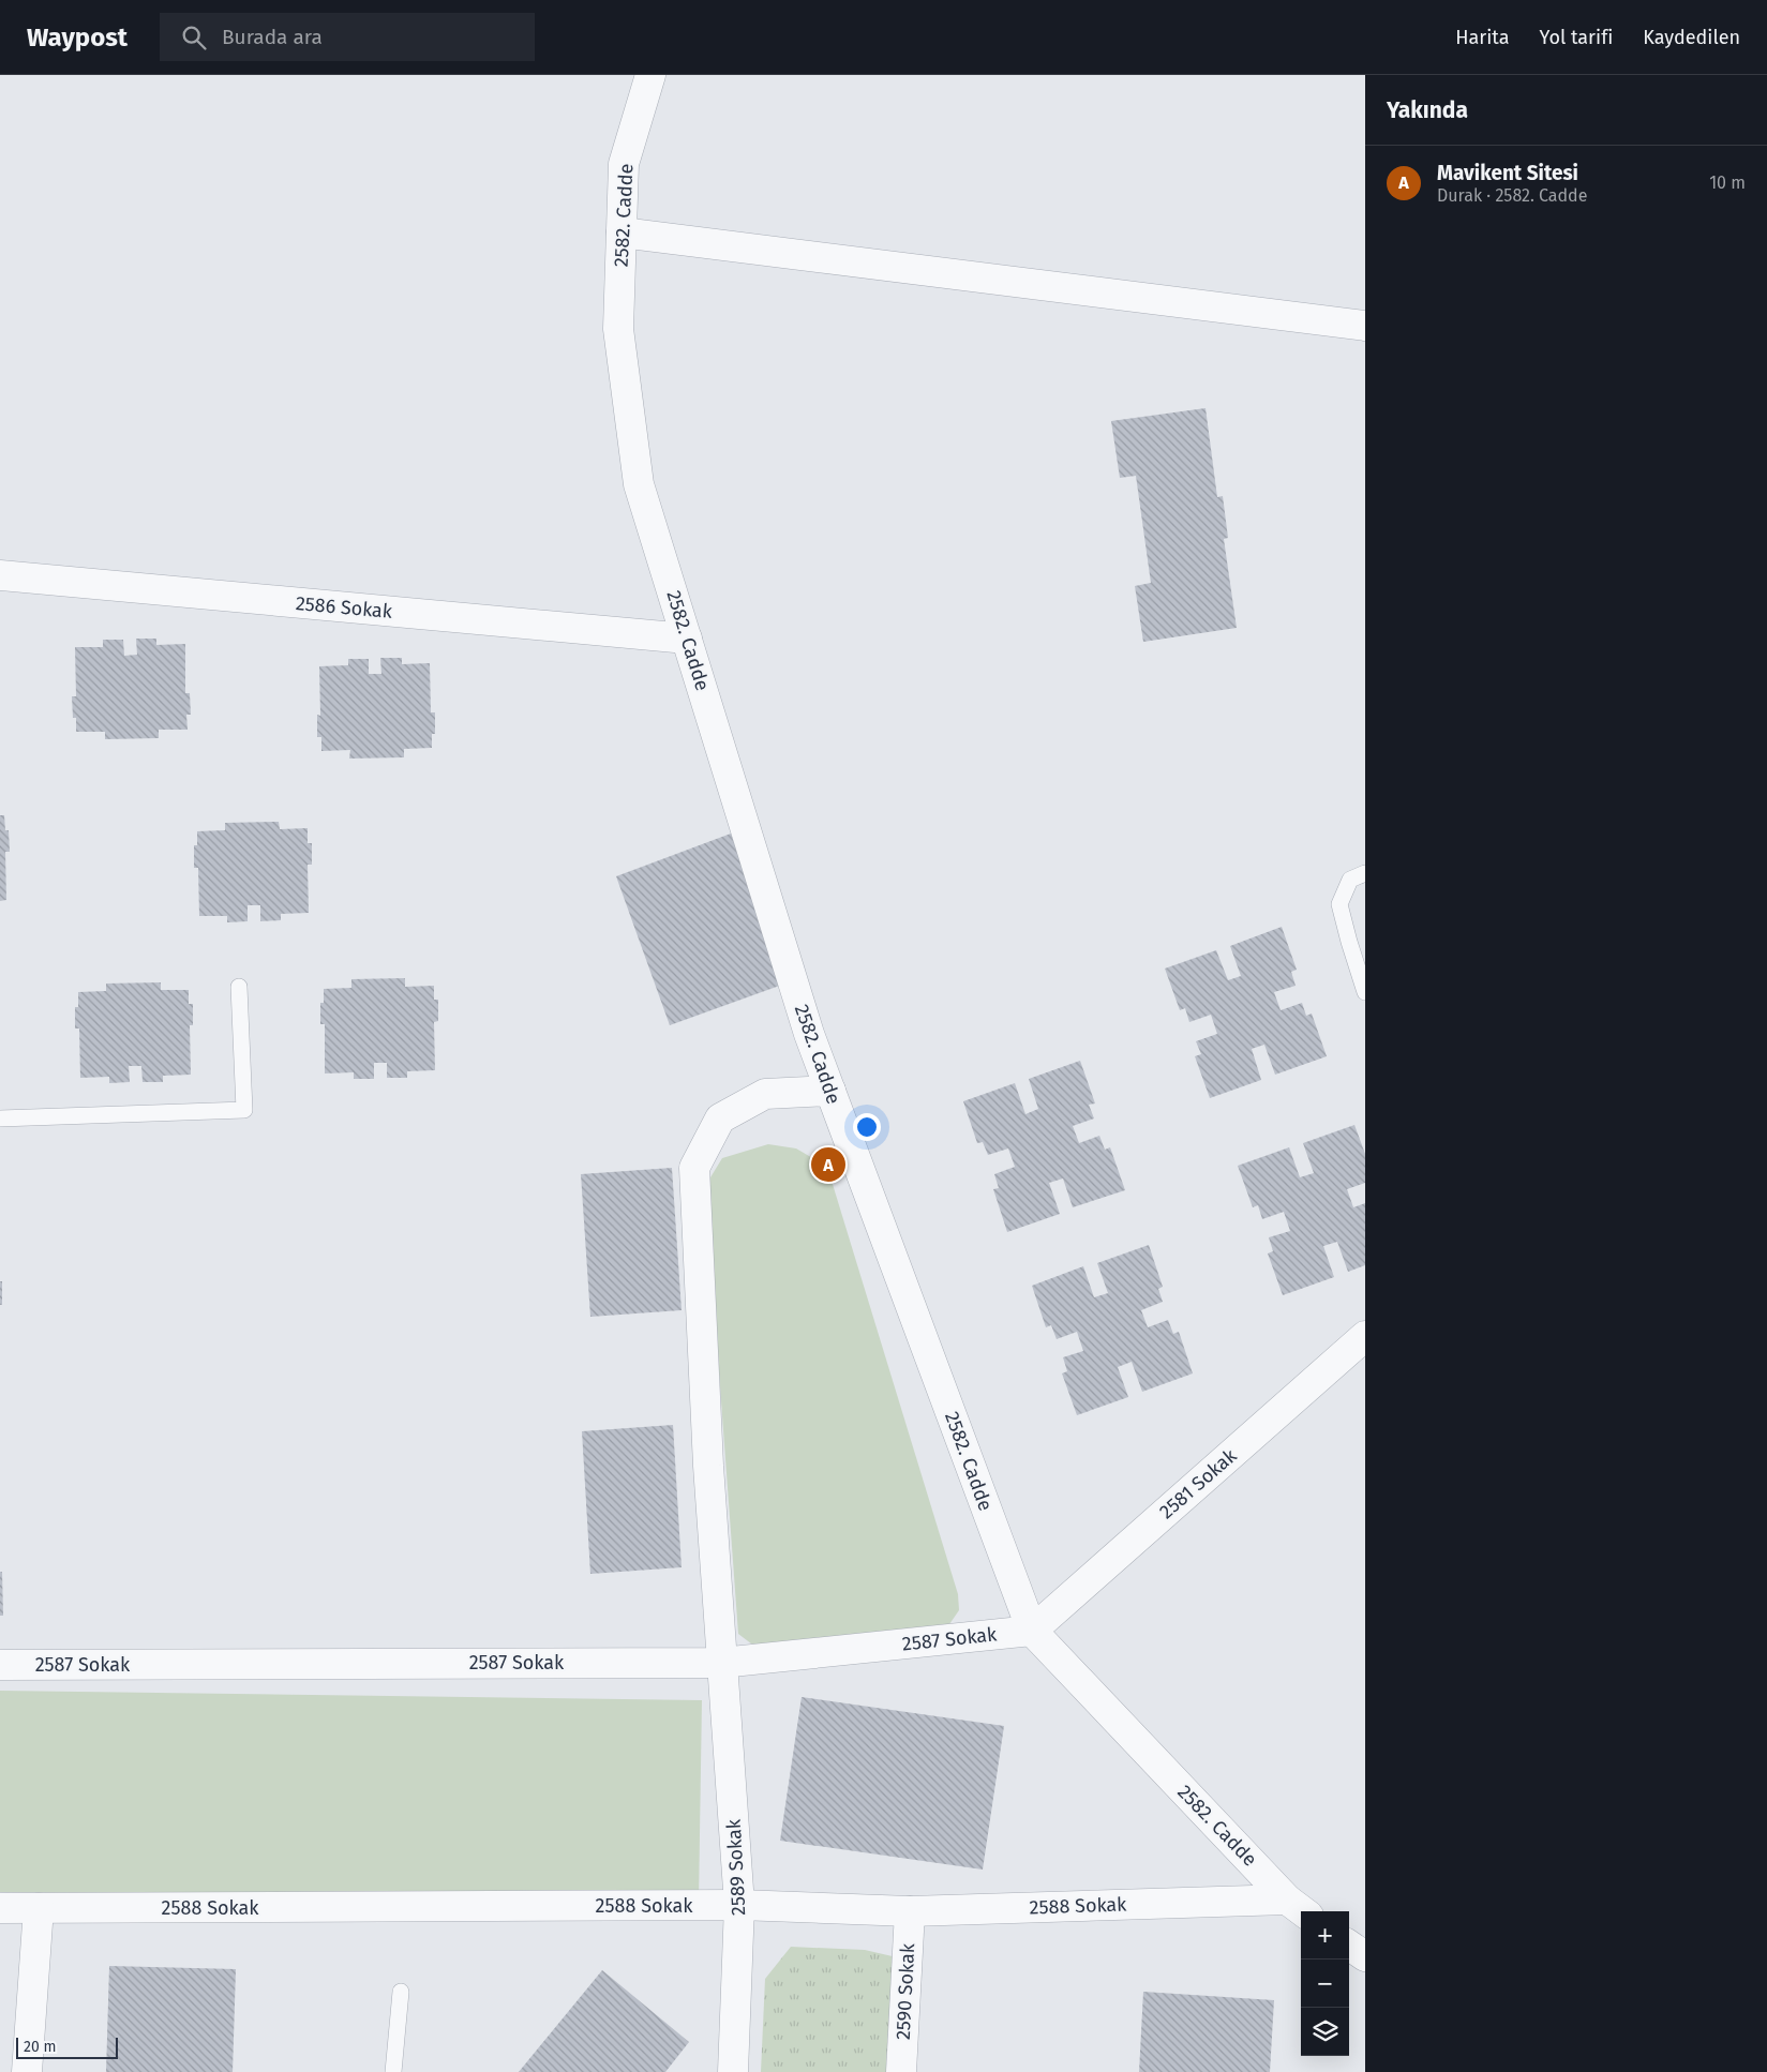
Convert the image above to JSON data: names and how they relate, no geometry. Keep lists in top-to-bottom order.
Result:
{
  "streets": {
    "street": [
      "2582. Cadde",
      "2586 Sokak",
      "2581 Sokak",
      "2587 Sokak",
      "2589 Sokak",
      "2588 Sokak",
      "2590 Sokak"
    ]
  },
  "crossings": [
    ["2582. Cadde", "2586 Sokak"],
    ["2582. Cadde", "2581 Sokak"],
    ["2582. Cadde", "2587 Sokak"],
    ["2582. Cadde", "2589 Sokak"],
    ["2582. Cadde", "2588 Sokak"],
    ["2581 Sokak", "2587 Sokak"],
    ["2587 Sokak", "2589 Sokak"],
    ["2589 Sokak", "2588 Sokak"],
    ["2588 Sokak", "2590 Sokak"]
  ],
  "scale_bar": "20 m",
  "page": {
    "header": "Waypost",
    "search": "Burada ara",
    "nav": ["Harita", "Yol tarifi", "Kaydedilen"],
    "heading": "Yakında",
    "list": [
      {
        "mark": "A",
        "name": "Mavikent Sitesi",
        "note": "Durak · 2582. Cadde",
        "value": "10 m"
      }
    ],
    "pins": "A",
    "map_buttons": ["+", "−"],
    "scale": "20 m"
  }
}
